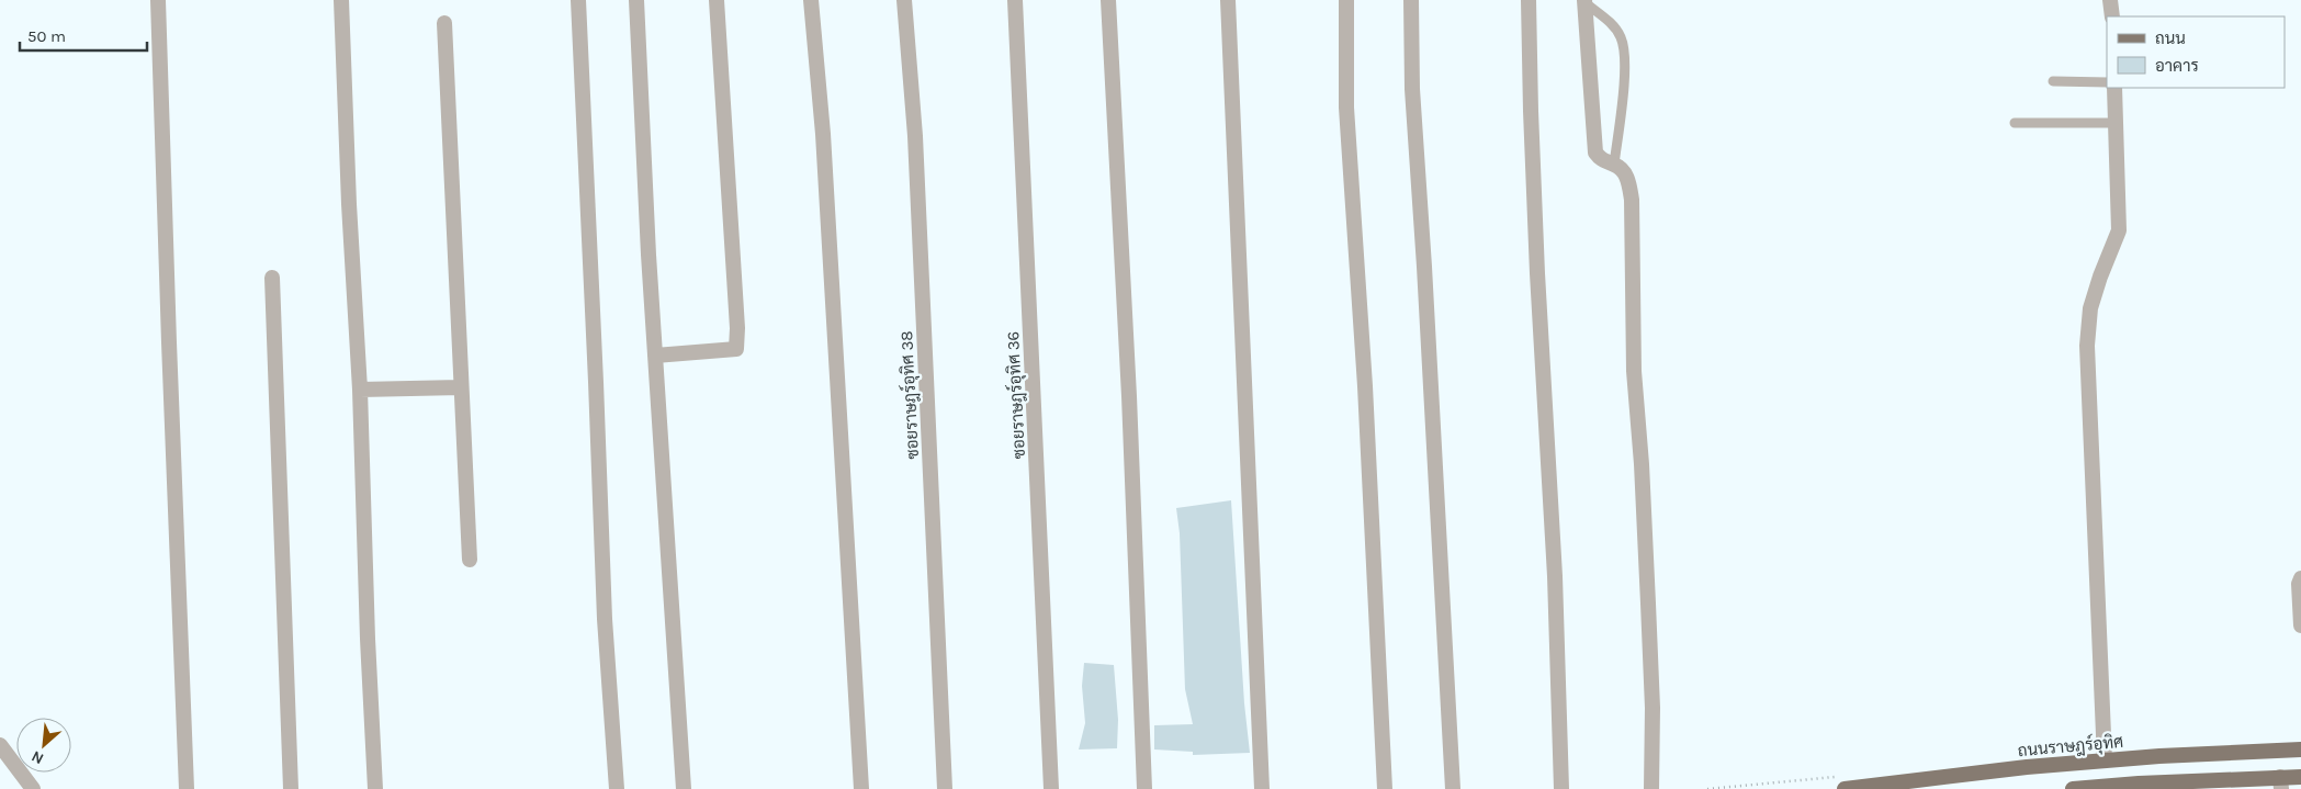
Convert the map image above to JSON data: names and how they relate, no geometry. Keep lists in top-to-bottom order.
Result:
{
  "streets": {
    "main road": ["ถนนราษฎร์อุทิศ"],
    "street": ["ซอยราษฎร์อุทิศ 38", "ซอยราษฎร์อุทิศ 36"]
  },
  "legend": ["ถนน", "อาคาร"],
  "scale_bar": "50 m",
  "north": "bottom left"
}
